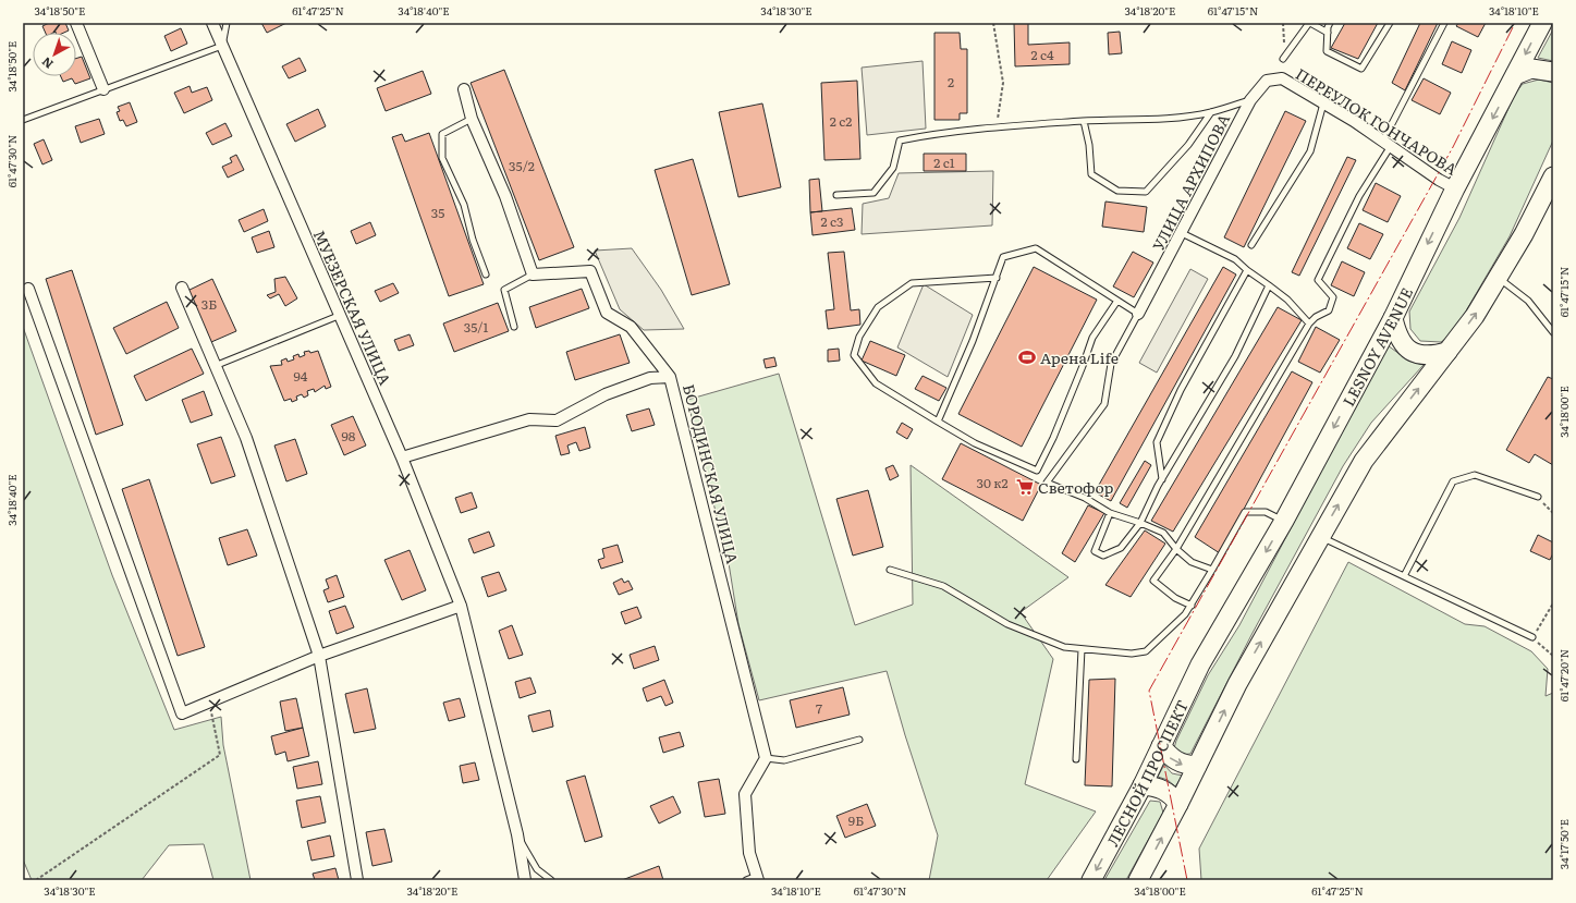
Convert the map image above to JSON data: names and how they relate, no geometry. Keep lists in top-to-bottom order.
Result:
{
  "streets": {
    "main road": ["LESNOY AVENUE", "ЛЕСНОЙ ПРОСПЕКТ"],
    "street": [
      "ПЕРЕУЛОК ГОНЧАРОВА",
      "УЛИЦА АРХИПОВА",
      "МУЕЗЕРСКАЯ УЛИЦА",
      "БОРОДИНСКАЯ УЛИЦА"
    ]
  },
  "crossings": [
    ["ПЕРЕУЛОК ГОНЧАРОВА", "УЛИЦА АРХИПОВА"],
    ["ПЕРЕУЛОК ГОНЧАРОВА", "LESNOY AVENUE"],
    ["LESNOY AVENUE", "ЛЕСНОЙ ПРОСПЕКТ"]
  ],
  "places": {
    "sports": ["Арена Life"],
    "supermarket": ["Светофор"]
  },
  "house_numbers": [
    "2 с4",
    "2",
    "2 с2",
    "2 с1",
    "35/2",
    "35",
    "2 с3",
    "3Б",
    "35/1",
    "94",
    "98",
    "30 к2",
    "7",
    "9Б"
  ],
  "north": "bottom left",
  "coordinates": [
    "34°18'50\"E",
    "61°47'25\"N",
    "34°18'40\"E",
    "34°18'30\"E",
    "34°18'20\"E",
    "61°47'15\"N",
    "34°18'10\"E",
    "61°47'30\"N",
    "34°18'00\"E",
    "61°47'20\"N",
    "34°17'50\"E"
  ]
}
